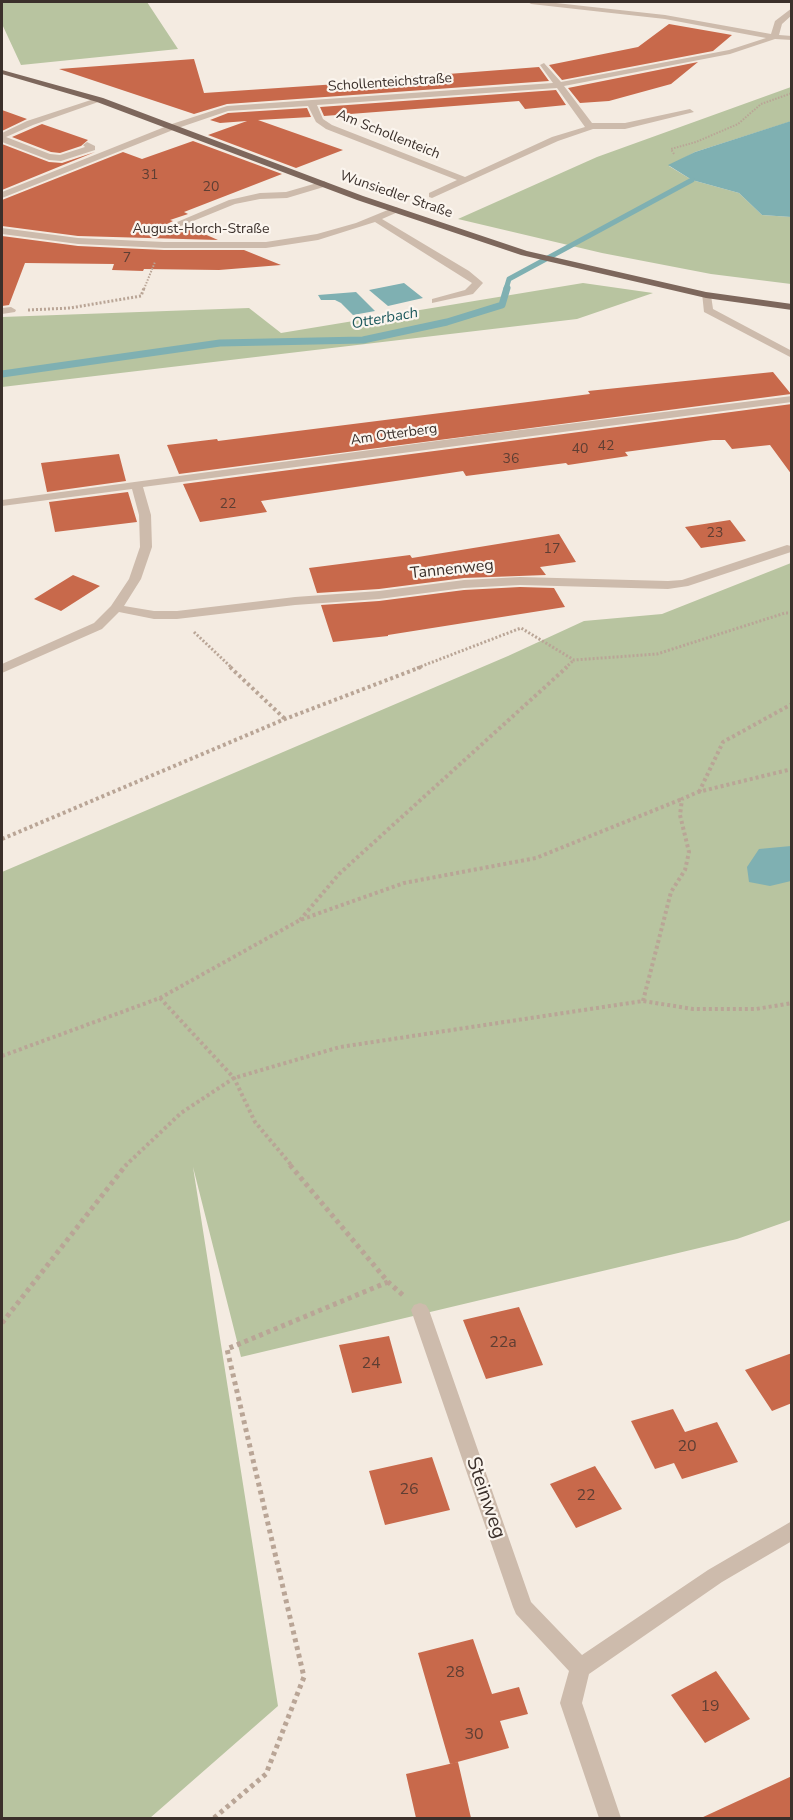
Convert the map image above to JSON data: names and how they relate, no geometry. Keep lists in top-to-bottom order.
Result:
{
  "streets": {
    "main road": ["Wunsiedler Straße"],
    "street": [
      "Schollenteichstraße",
      "Am Schollenteich",
      "August-Horch-Straße",
      "Am Otterberg",
      "Tannenweg",
      "Steinweg"
    ]
  },
  "crossings": [
    ["Schollenteichstraße", "Am Schollenteich"],
    ["Schollenteichstraße", "Wunsiedler Straße"],
    ["Wunsiedler Straße", "August-Horch-Straße"]
  ],
  "water": ["Otterbach"],
  "house_numbers": [
    "31",
    "20",
    "7",
    "42",
    "40",
    "36",
    "22",
    "23",
    "17",
    "22a",
    "24",
    "20",
    "26",
    "22",
    "28",
    "19",
    "30"
  ]
}
